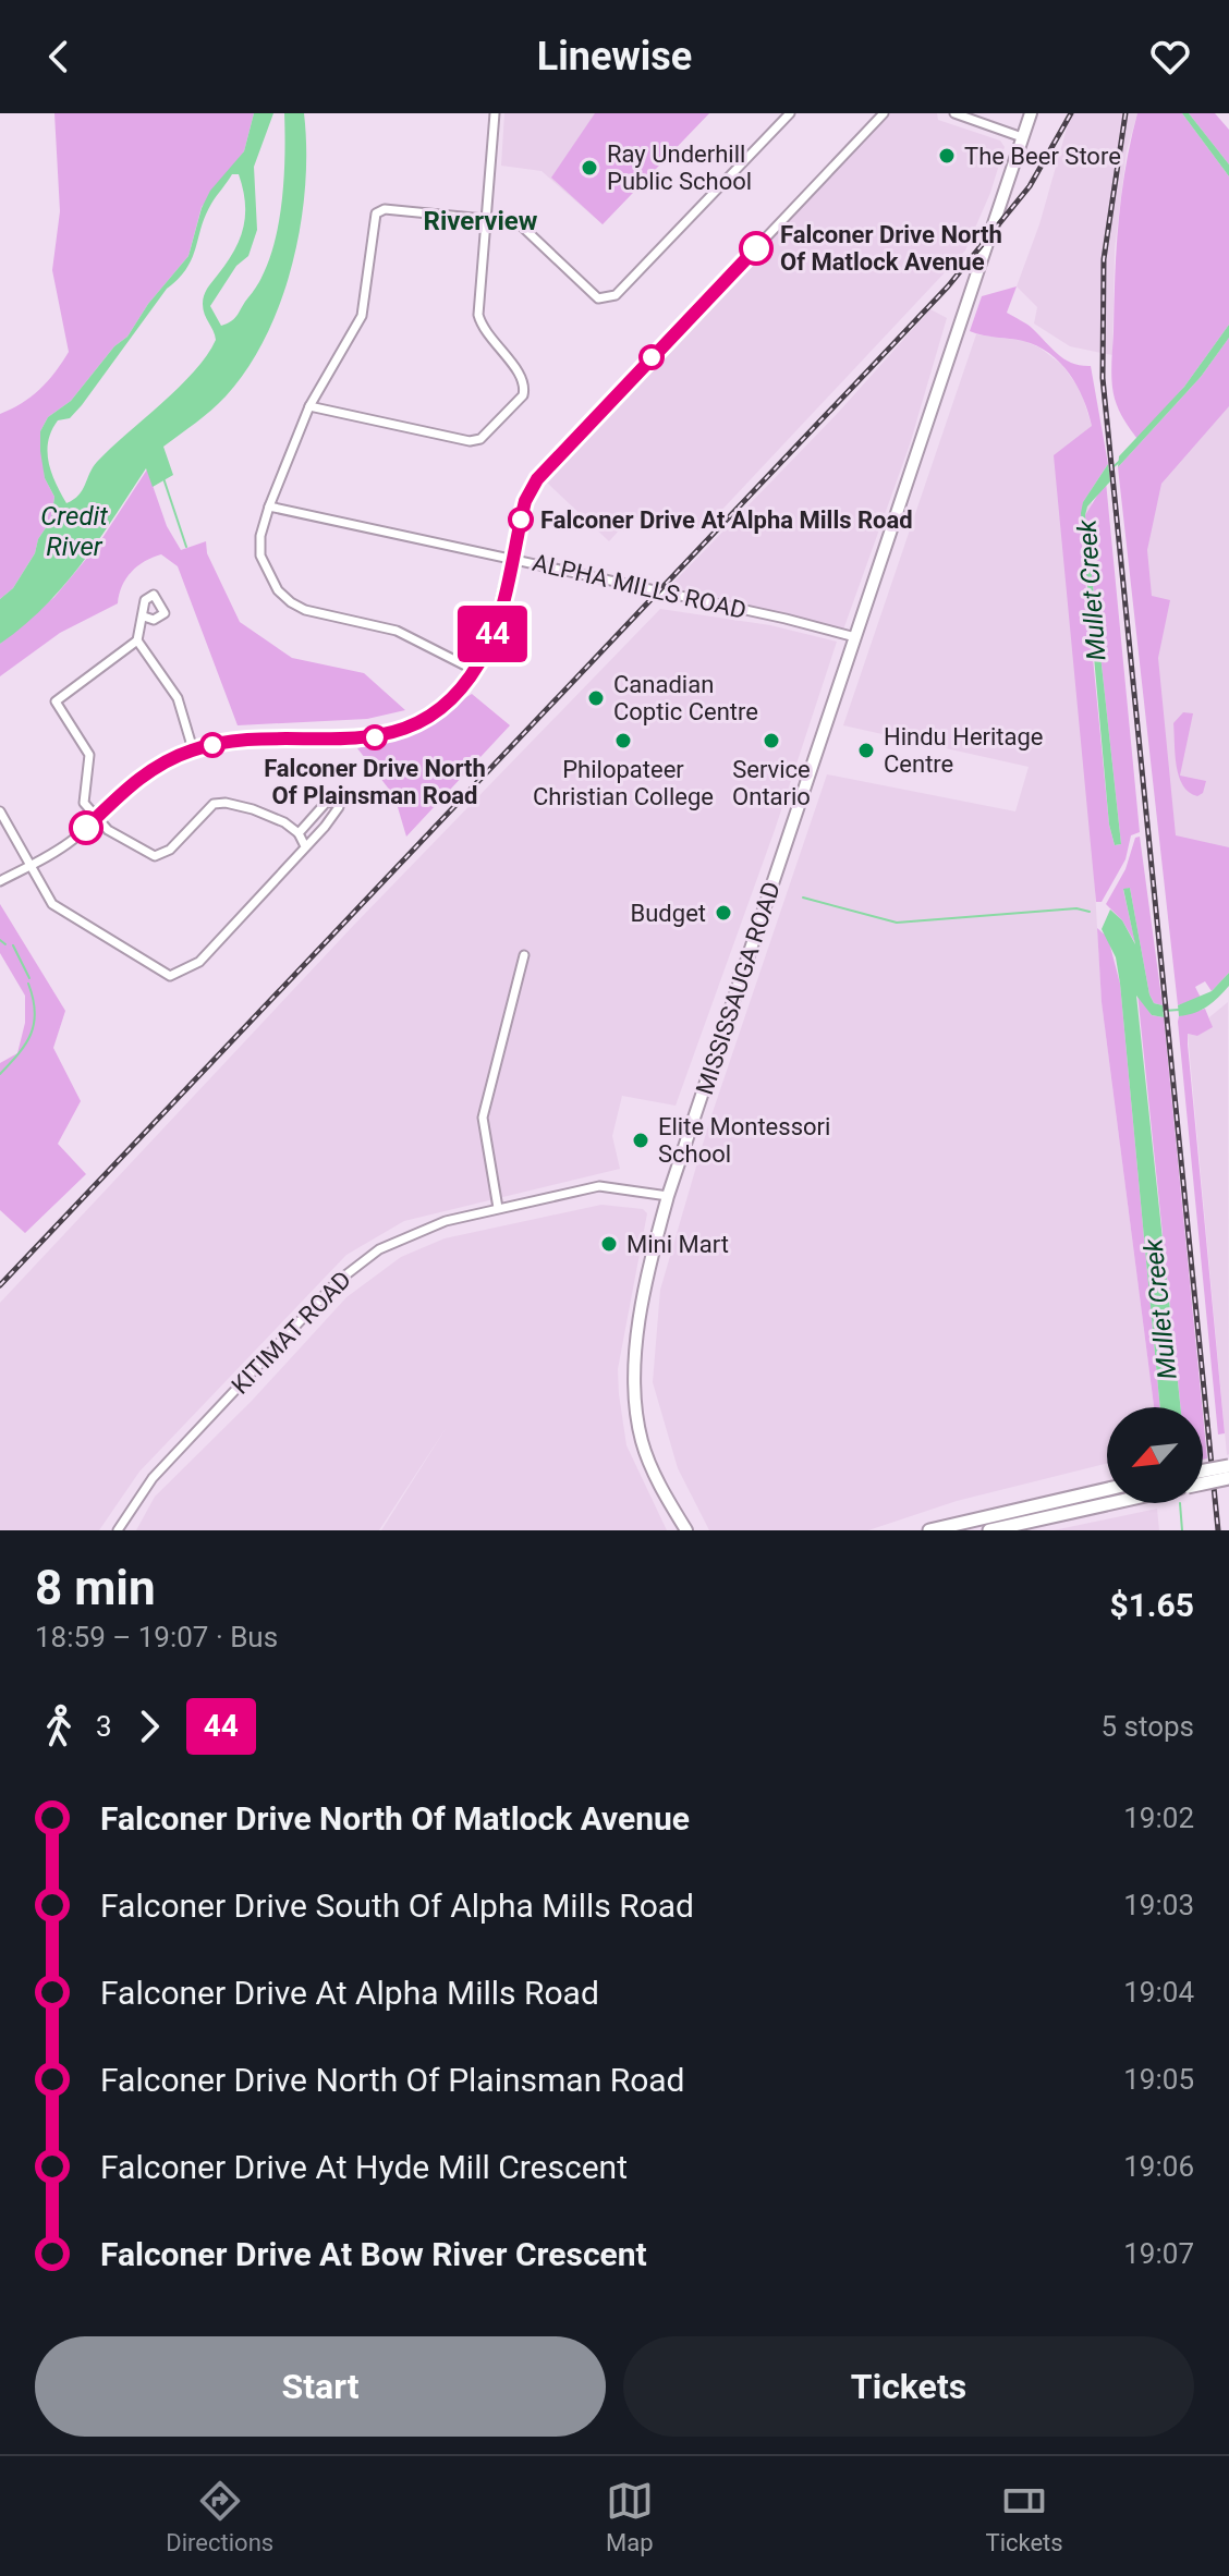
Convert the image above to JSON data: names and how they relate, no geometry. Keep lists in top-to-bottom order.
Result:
{
  "streets": {
    "main road": ["MISSISSAUGA ROAD"],
    "street": ["ALPHA MILLS ROAD", "KITIMAT ROAD"]
  },
  "crossings": [
    ["ALPHA MILLS ROAD", "MISSISSAUGA ROAD"],
    ["MISSISSAUGA ROAD", "KITIMAT ROAD"]
  ],
  "districts": ["Riverview"],
  "water": ["Credit River", "Mullet Creek"],
  "places": [
    "The Beer Store",
    "Ray Underhill Public School",
    "Falconer Drive North Of Matlock Avenue",
    "Falconer Drive At Alpha Mills Road",
    "Canadian Coptic Centre",
    "Falconer Drive North Of Plainsman Road",
    "Philopateer Christian College",
    "Service Ontario",
    "Hindu Heritage Centre",
    "Budget",
    "Elite Montessori School",
    "Mini Mart"
  ],
  "lines": ["bus line 44"],
  "north": "bottom left",
  "page": {
    "header": "Linewise",
    "on_map": "44",
    "heading": ["8 min", "18:59 – 19:07 · Bus", "$1.65"],
    "legs": ["3", "44", "5 stops"],
    "list": [
      {
        "name": "Falconer Drive North Of Matlock Avenue",
        "value": "19:02"
      },
      {
        "name": "Falconer Drive South Of Alpha Mills Road",
        "value": "19:03"
      },
      {
        "name": "Falconer Drive At Alpha Mills Road",
        "value": "19:04"
      },
      {
        "name": "Falconer Drive North Of Plainsman Road",
        "value": "19:05"
      },
      {
        "name": "Falconer Drive At Hyde Mill Crescent",
        "value": "19:06"
      },
      {
        "name": "Falconer Drive At Bow River Crescent",
        "value": "19:07"
      }
    ],
    "buttons": ["Start", "Tickets"],
    "tabs": ["Directions", "Map", "Tickets"]
  }
}
